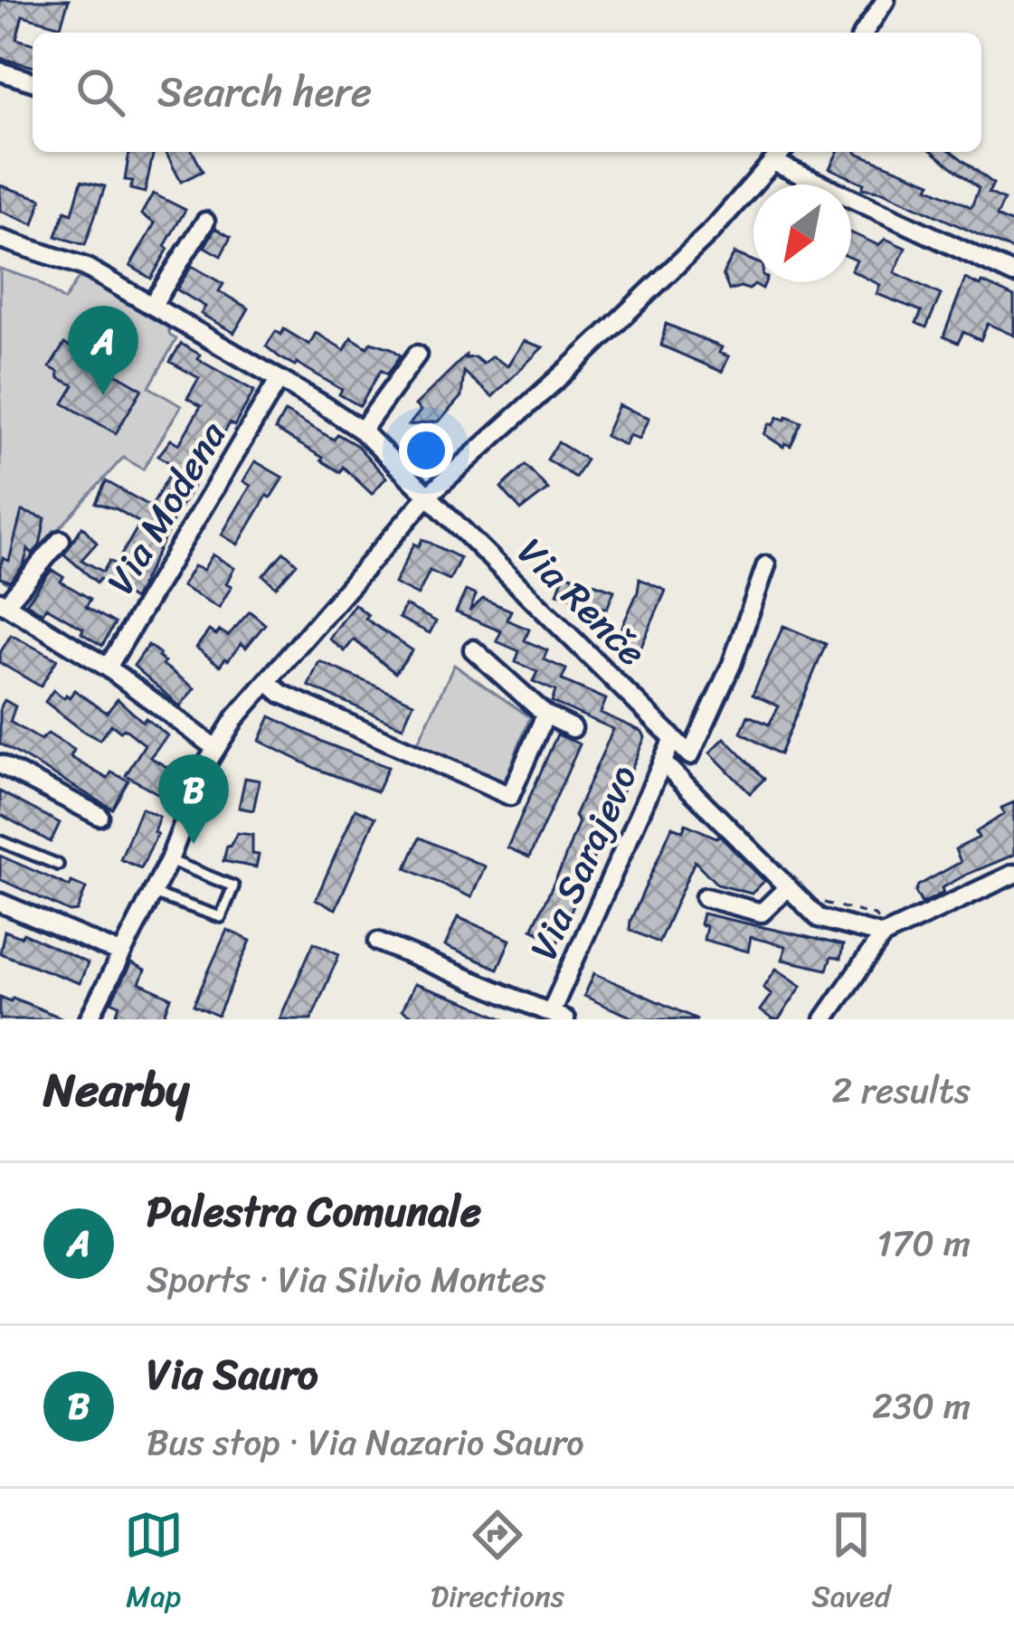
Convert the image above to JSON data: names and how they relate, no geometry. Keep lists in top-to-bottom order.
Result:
{
  "streets": {
    "street": ["Via Modena", "Via Renče", "Via Sarajevo"]
  },
  "crossings": [
    ["Via Modena", "Via Renče"],
    ["Via Renče", "Via Sarajevo"]
  ],
  "north": "bottom left",
  "page": {
    "search": "Search here",
    "pins": ["A", "B"],
    "heading": ["Nearby", "2 results"],
    "list": [
      {
        "mark": "A",
        "name": "Palestra Comunale",
        "note": "Sports · Via Silvio Montes",
        "value": "170 m"
      },
      {
        "mark": "B",
        "name": "Via Sauro",
        "note": "Bus stop · Via Nazario Sauro",
        "value": "230 m"
      }
    ],
    "nav": ["Map", "Directions", "Saved"]
  }
}
